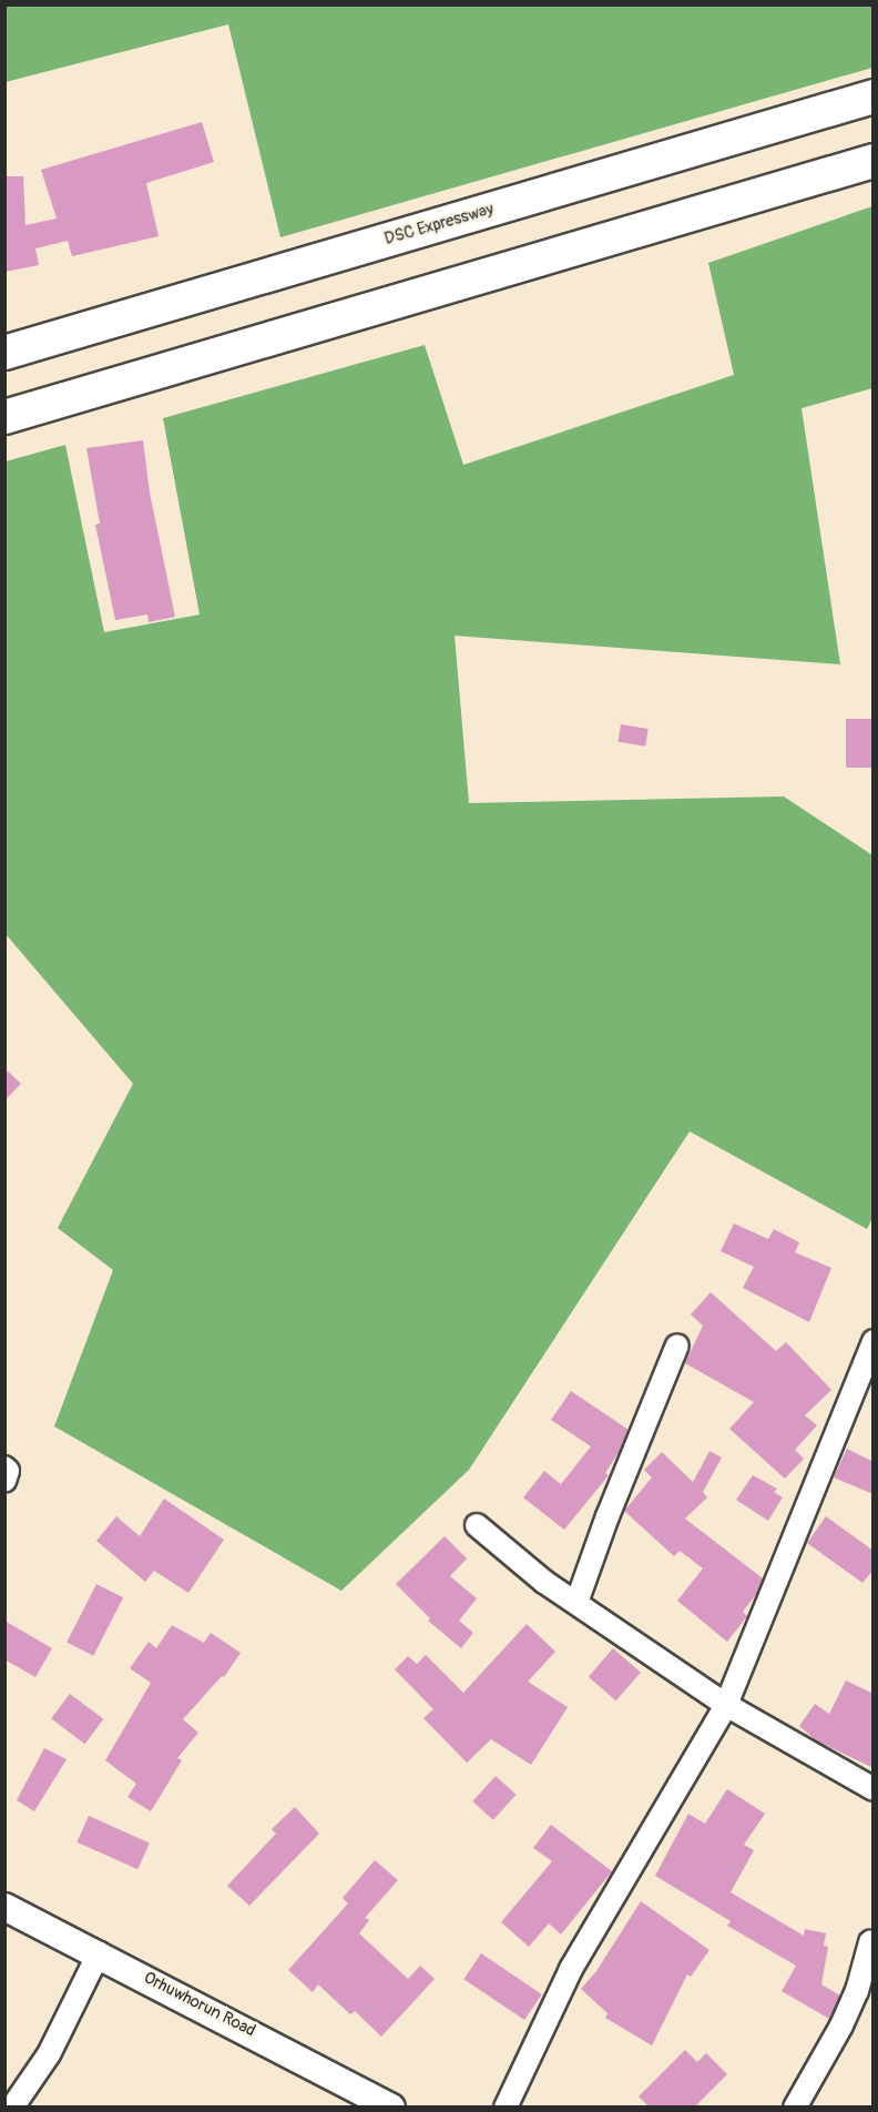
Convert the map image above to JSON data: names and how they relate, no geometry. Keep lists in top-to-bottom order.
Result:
{
  "streets": {
    "main road": ["DSC Expressway"],
    "street": ["Orhuwhorun Road"]
  }
}
